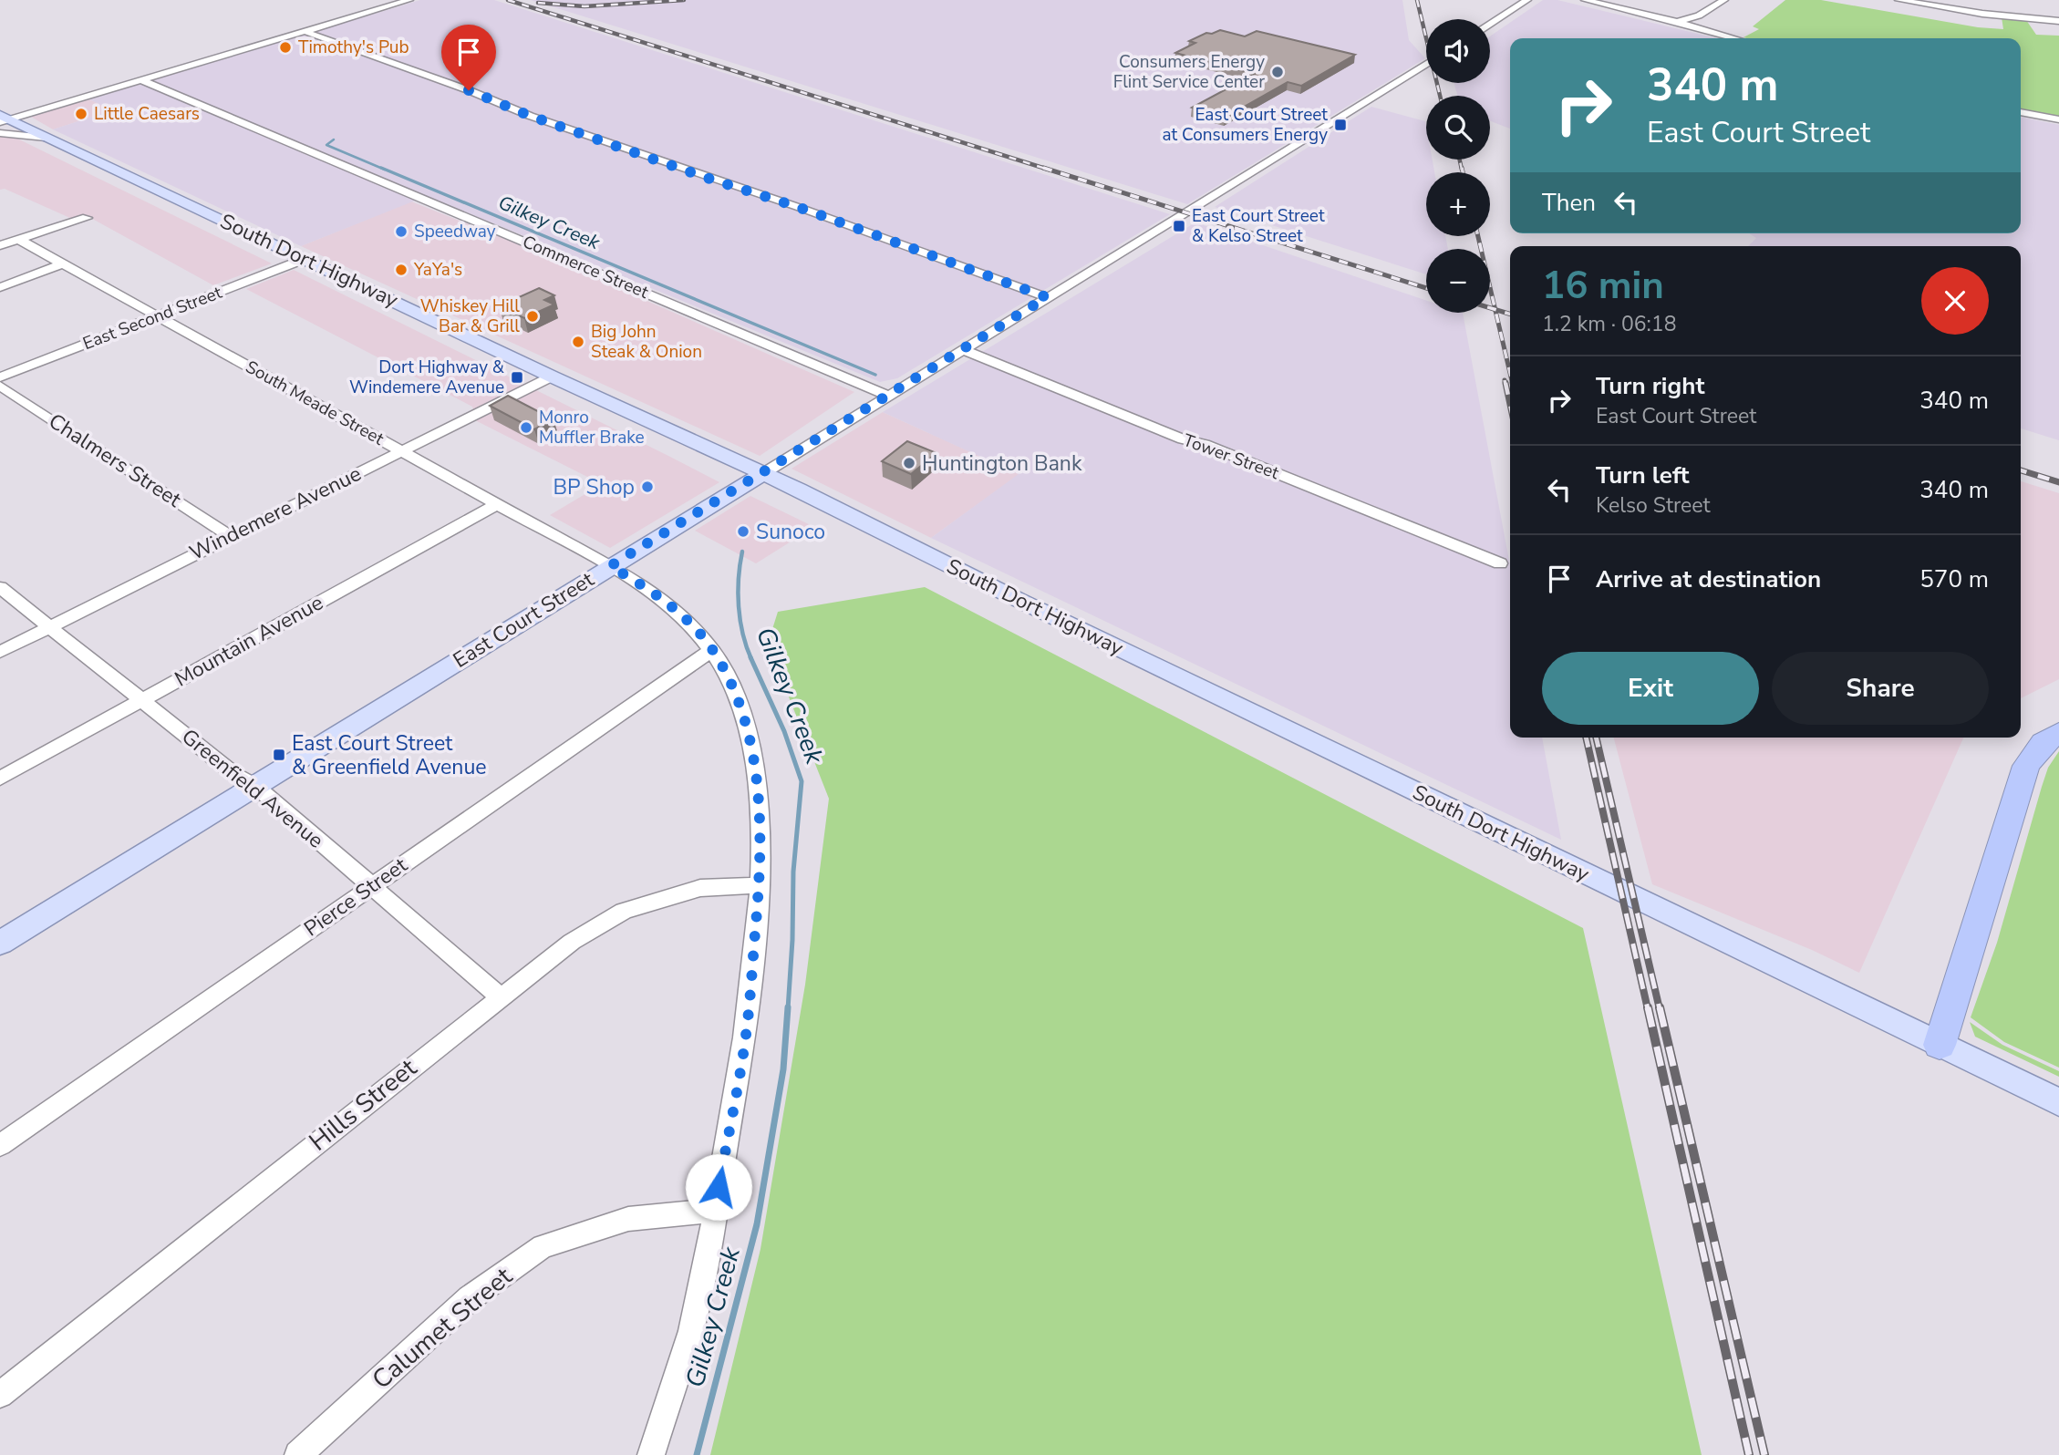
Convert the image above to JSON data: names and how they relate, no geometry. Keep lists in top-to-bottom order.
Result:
{
  "streets": {
    "main road": ["South Dort Highway", "East Court Street"],
    "street": [
      "Commerce Street",
      "East Second Street",
      "South Meade Street",
      "Tower Street",
      "Chalmers Street",
      "Windemere Avenue",
      "Mountain Avenue",
      "Greenfield Avenue",
      "Pierce Street",
      "Hills Street",
      "Calumet Street"
    ]
  },
  "crossings": [
    ["South Dort Highway", "East Second Street"],
    ["South Dort Highway", "Windemere Avenue"],
    ["South Dort Highway", "East Court Street"],
    ["Commerce Street", "East Court Street"],
    ["East Second Street", "South Meade Street"],
    ["South Meade Street", "Windemere Avenue"],
    ["South Meade Street", "East Court Street"],
    ["South Meade Street", "Mountain Avenue"],
    ["South Meade Street", "Pierce Street"],
    ["South Meade Street", "Hills Street"],
    ["South Meade Street", "Calumet Street"],
    ["Tower Street", "East Court Street"],
    ["Chalmers Street", "Windemere Avenue"],
    ["Windemere Avenue", "Greenfield Avenue"],
    ["East Court Street", "Greenfield Avenue"],
    ["Mountain Avenue", "Greenfield Avenue"],
    ["Greenfield Avenue", "Pierce Street"],
    ["Greenfield Avenue", "Hills Street"]
  ],
  "water": ["Gilkey Creek"],
  "places": {
    "other": [
      "Timothy's Pub",
      "Consumers Energy Flint Service Center",
      "Little Caesars",
      "Speedway",
      "YaYa's",
      "Whiskey Hill Bar & Grill",
      "Big John Steak & Onion",
      "Monro Muffler Brake",
      "Huntington Bank",
      "BP Shop",
      "Sunoco"
    ],
    "transit": [
      "East Court Street at Consumers Energy",
      "East Court Street & Kelso Street",
      "Dort Highway & Windemere Avenue",
      "East Court Street & Greenfield Avenue"
    ]
  },
  "page": {
    "map_buttons": ["+", "−"],
    "turn": ["340 m", "East Court Street"],
    "then": "Then",
    "heading": ["16 min", "1.2 km · 06:18"],
    "list": [
      {
        "name": "Turn right",
        "note": "East Court Street",
        "value": "340 m"
      },
      {
        "name": "Turn left",
        "note": "Kelso Street",
        "value": "340 m"
      },
      {
        "name": "Arrive at destination",
        "value": "570 m"
      }
    ],
    "buttons": ["Exit", "Share"]
  }
}
